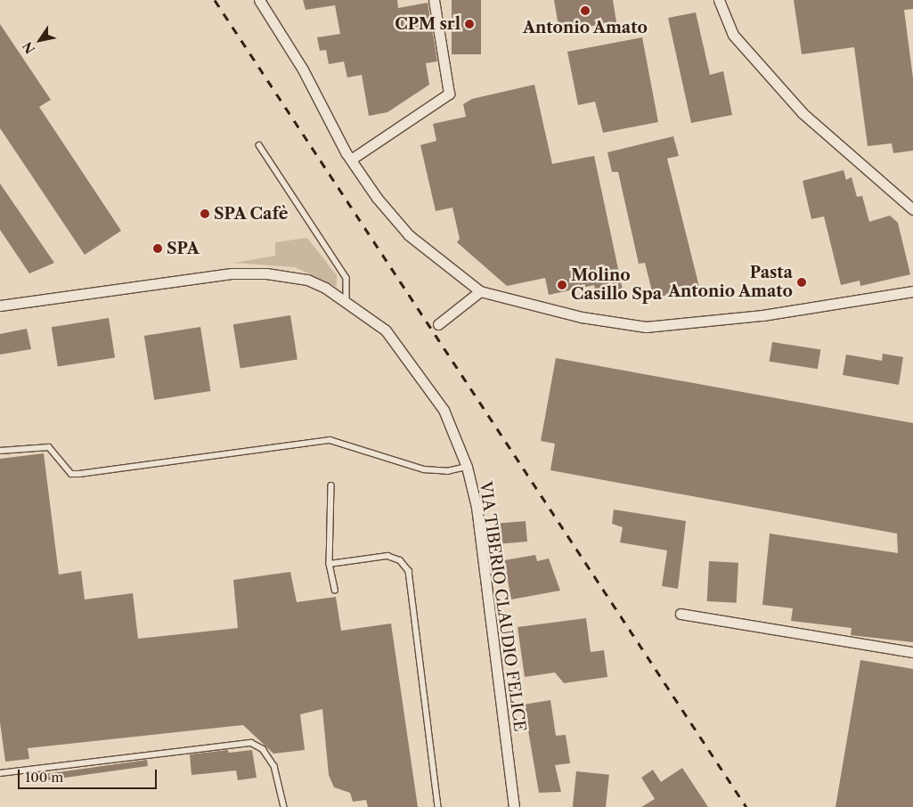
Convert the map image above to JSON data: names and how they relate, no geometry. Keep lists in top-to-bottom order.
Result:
{
  "streets": {
    "street": ["VIA TIBERIO CLAUDIO FELICE"]
  },
  "places": [
    "Antonio Amato",
    "CPM srl",
    "SPA Cafè",
    "SPA",
    "Pasta Antonio Amato",
    "Molino Casillo Spa"
  ],
  "scale_bar": "100 m",
  "north": "bottom left"
}
